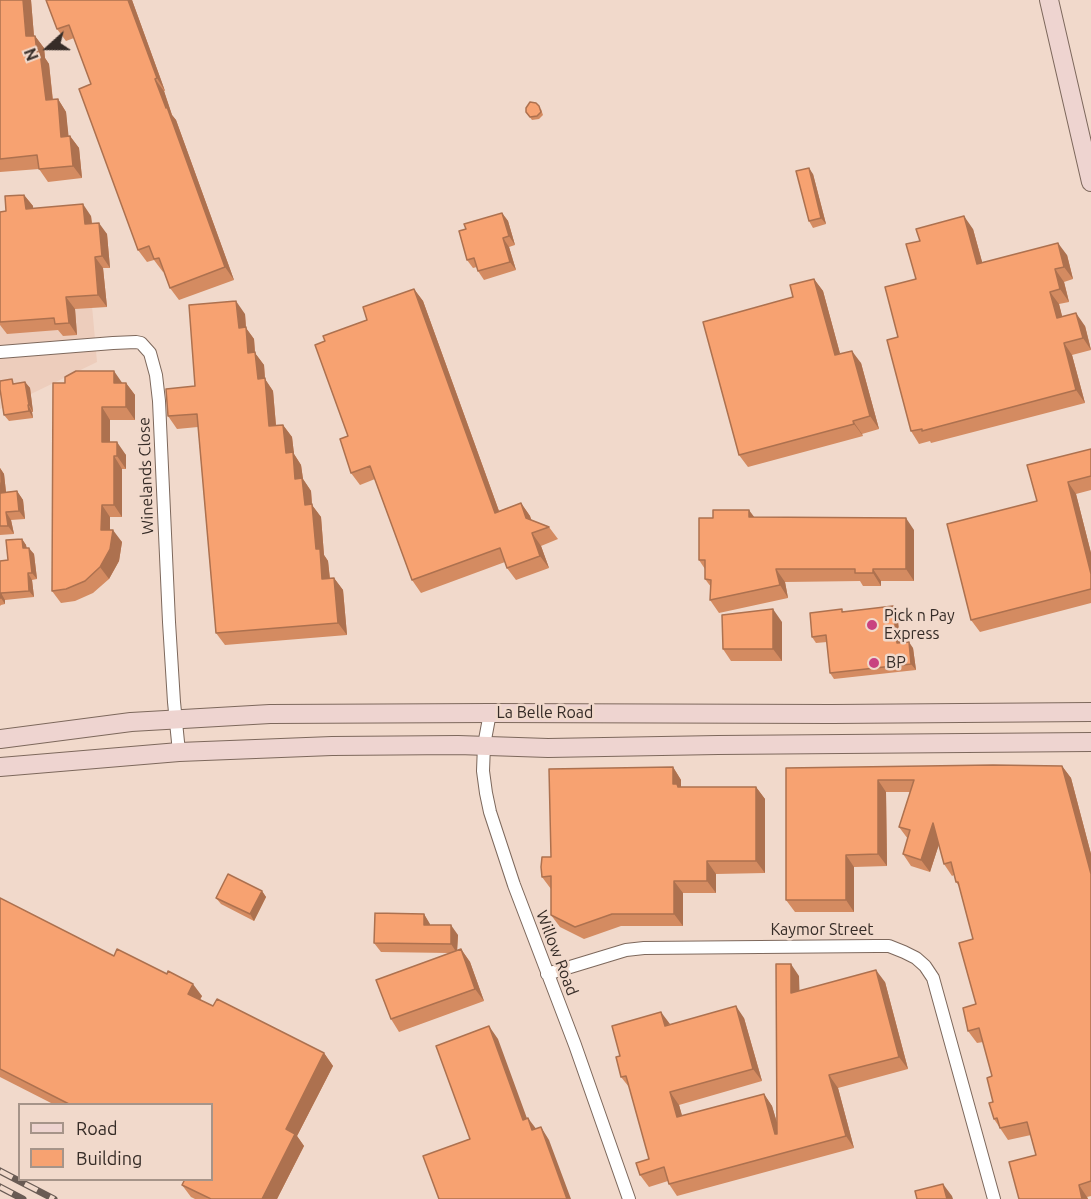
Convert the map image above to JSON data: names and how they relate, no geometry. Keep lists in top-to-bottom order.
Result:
{
  "streets": {
    "main road": ["La Belle Road"],
    "street": ["Winelands Close", "Kaymor Street", "Willow Road"]
  },
  "crossings": [
    ["Winelands Close", "La Belle Road"],
    ["La Belle Road", "Willow Road"],
    ["Kaymor Street", "Willow Road"]
  ],
  "places": ["Pick n Pay Express", "BP"],
  "legend": ["Road", "Building"],
  "north": "left"
}
